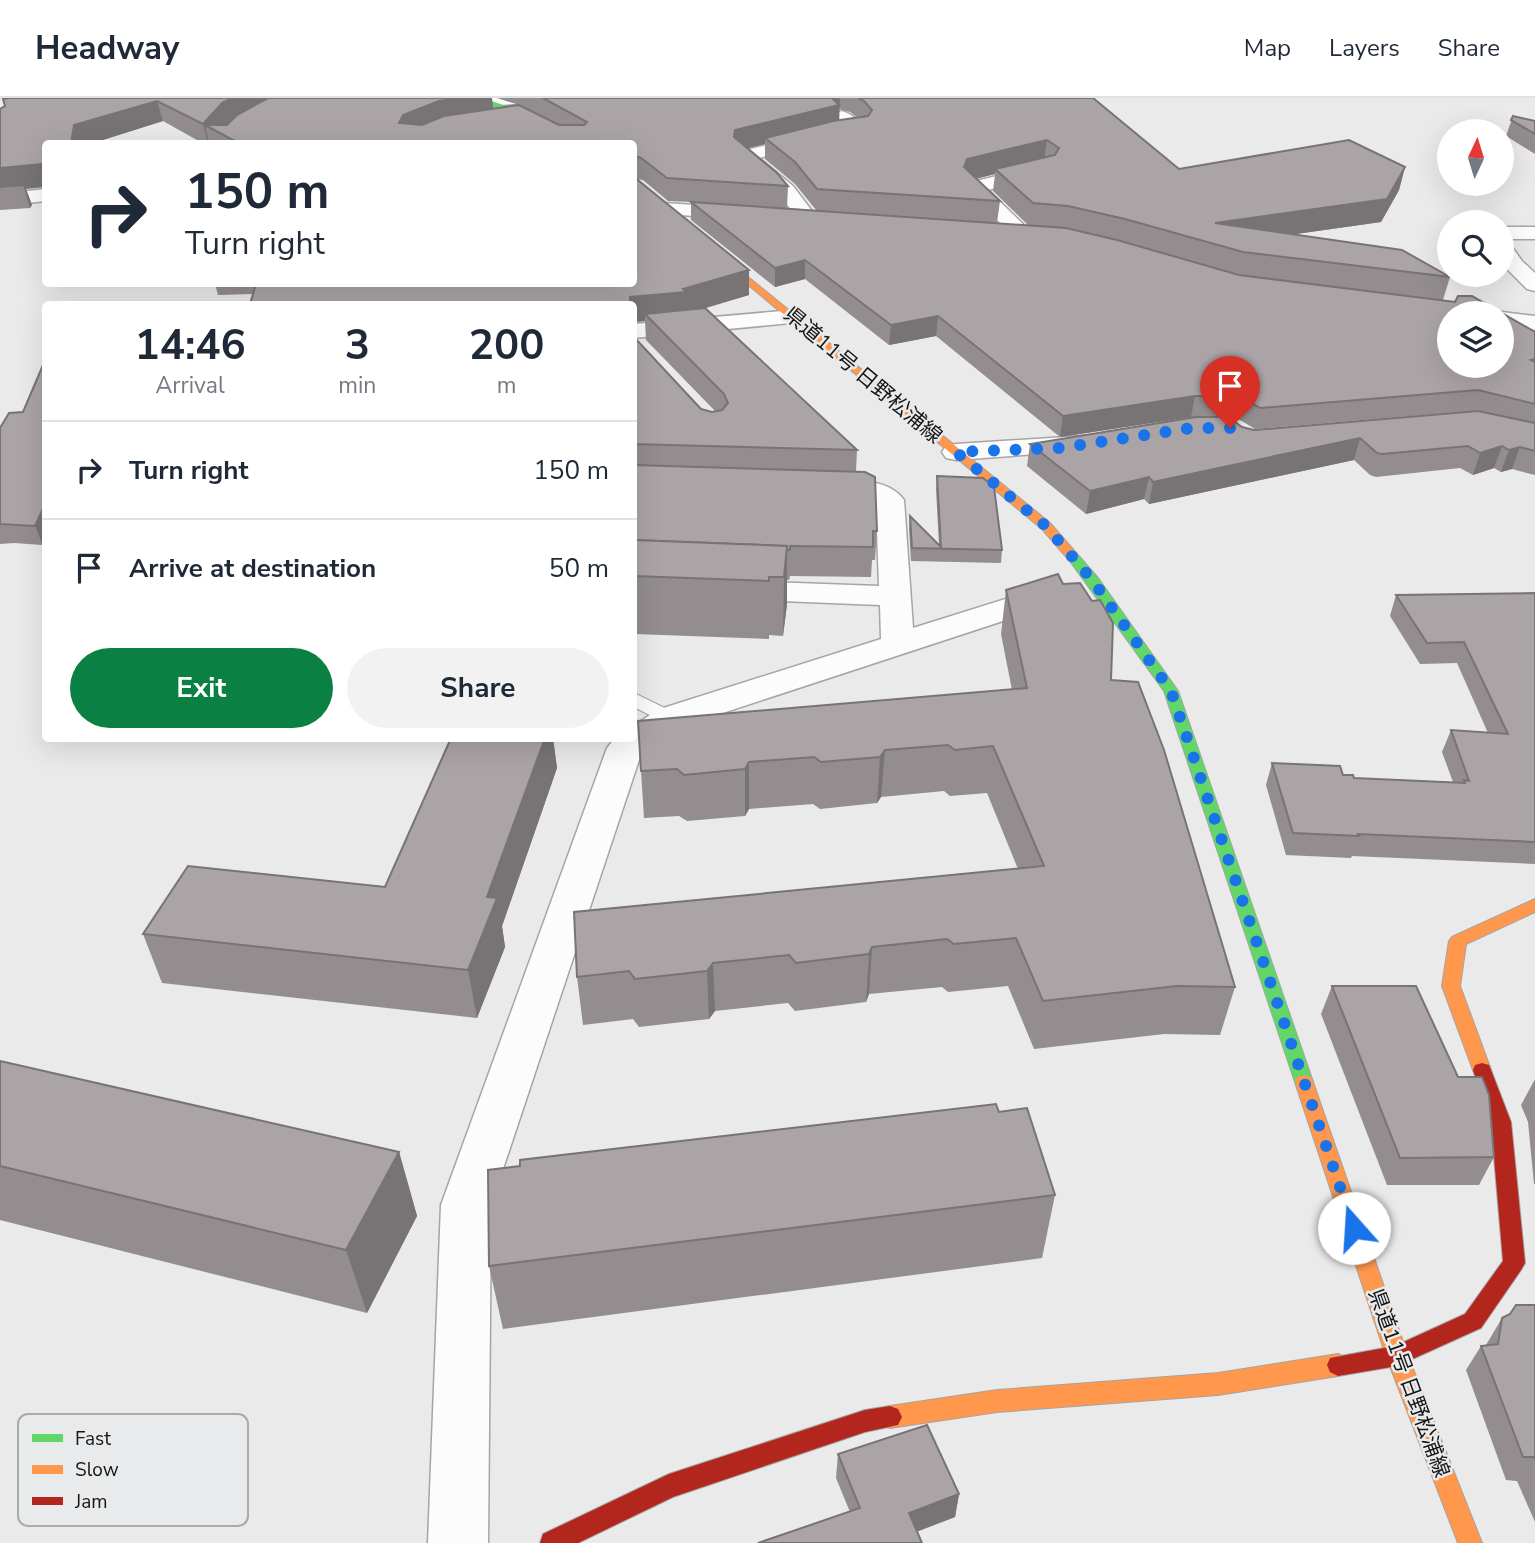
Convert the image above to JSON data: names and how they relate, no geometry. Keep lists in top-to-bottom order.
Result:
{
  "streets": {
    "main road": ["県道11号 日野松浦線"]
  },
  "legend": ["Fast", "Slow", "Jam"],
  "north": "top",
  "page": {
    "header": "Headway",
    "nav": ["Map", "Layers", "Share"],
    "turn": ["150 m", "Turn right"],
    "eta": [
      "14:46",
      "Arrival",
      "3",
      "min",
      "200",
      "m"
    ],
    "list": [
      {
        "name": "Turn right",
        "value": "150 m"
      },
      {
        "name": "Arrive at destination",
        "value": "50 m"
      }
    ],
    "buttons": ["Exit", "Share"]
  }
}
